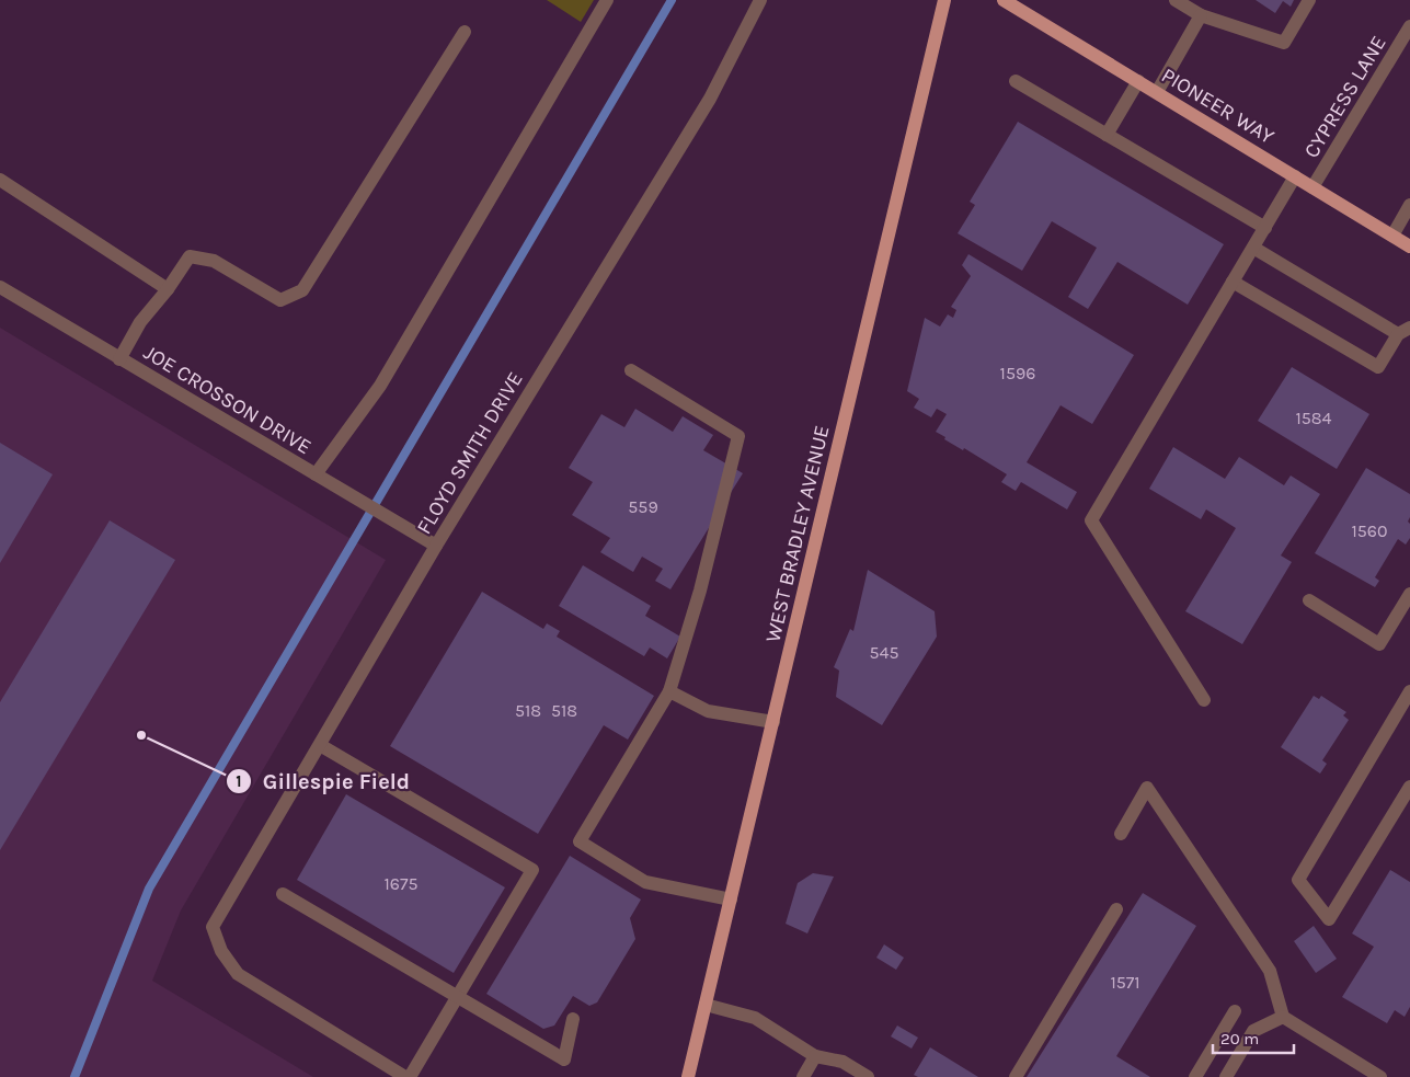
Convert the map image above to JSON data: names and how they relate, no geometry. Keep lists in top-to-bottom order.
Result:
{
  "streets": {
    "main road": ["PIONEER WAY", "WEST BRADLEY AVENUE"],
    "street": ["CYPRESS LANE", "JOE CROSSON DRIVE", "FLOYD SMITH DRIVE"]
  },
  "crossings": [
    ["CYPRESS LANE", "PIONEER WAY"],
    ["JOE CROSSON DRIVE", "FLOYD SMITH DRIVE"]
  ],
  "places": ["Gillespie Field"],
  "house_numbers": [
    "1596",
    "1584",
    "559",
    "1560",
    "545",
    "518",
    "518",
    "1675",
    "1571"
  ],
  "scale_bar": "20 m"
}
